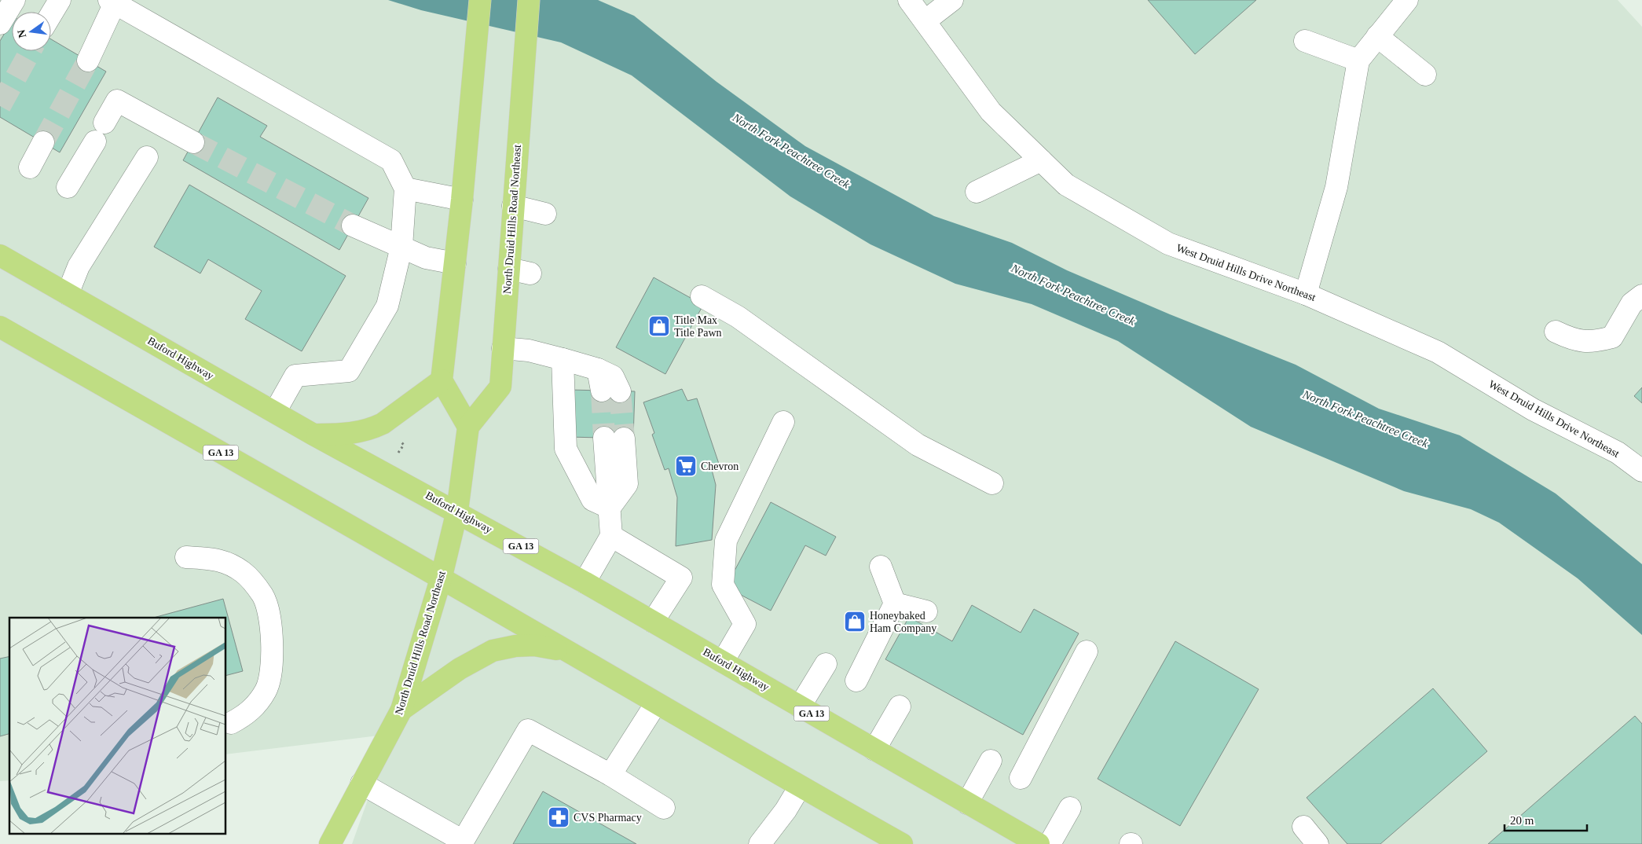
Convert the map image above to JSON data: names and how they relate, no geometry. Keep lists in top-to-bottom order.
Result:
{
  "streets": {
    "main road": ["North Druid Hills Road Northeast", "Buford Highway", "GA 13"],
    "street": ["West Druid Hills Drive Northeast"]
  },
  "crossings": [
    ["North Druid Hills Road Northeast", "Buford Highway"],
    ["North Druid Hills Road Northeast", "GA 13"]
  ],
  "water": ["North Fork Peachtree Creek"],
  "places": {
    "shop": ["Title Max Title Pawn", "Honeybaked Ham Company"],
    "supermarket": ["Chevron"],
    "pharmacy": ["CVS Pharmacy"]
  },
  "scale_bar": "20 m",
  "north": "left"
}
